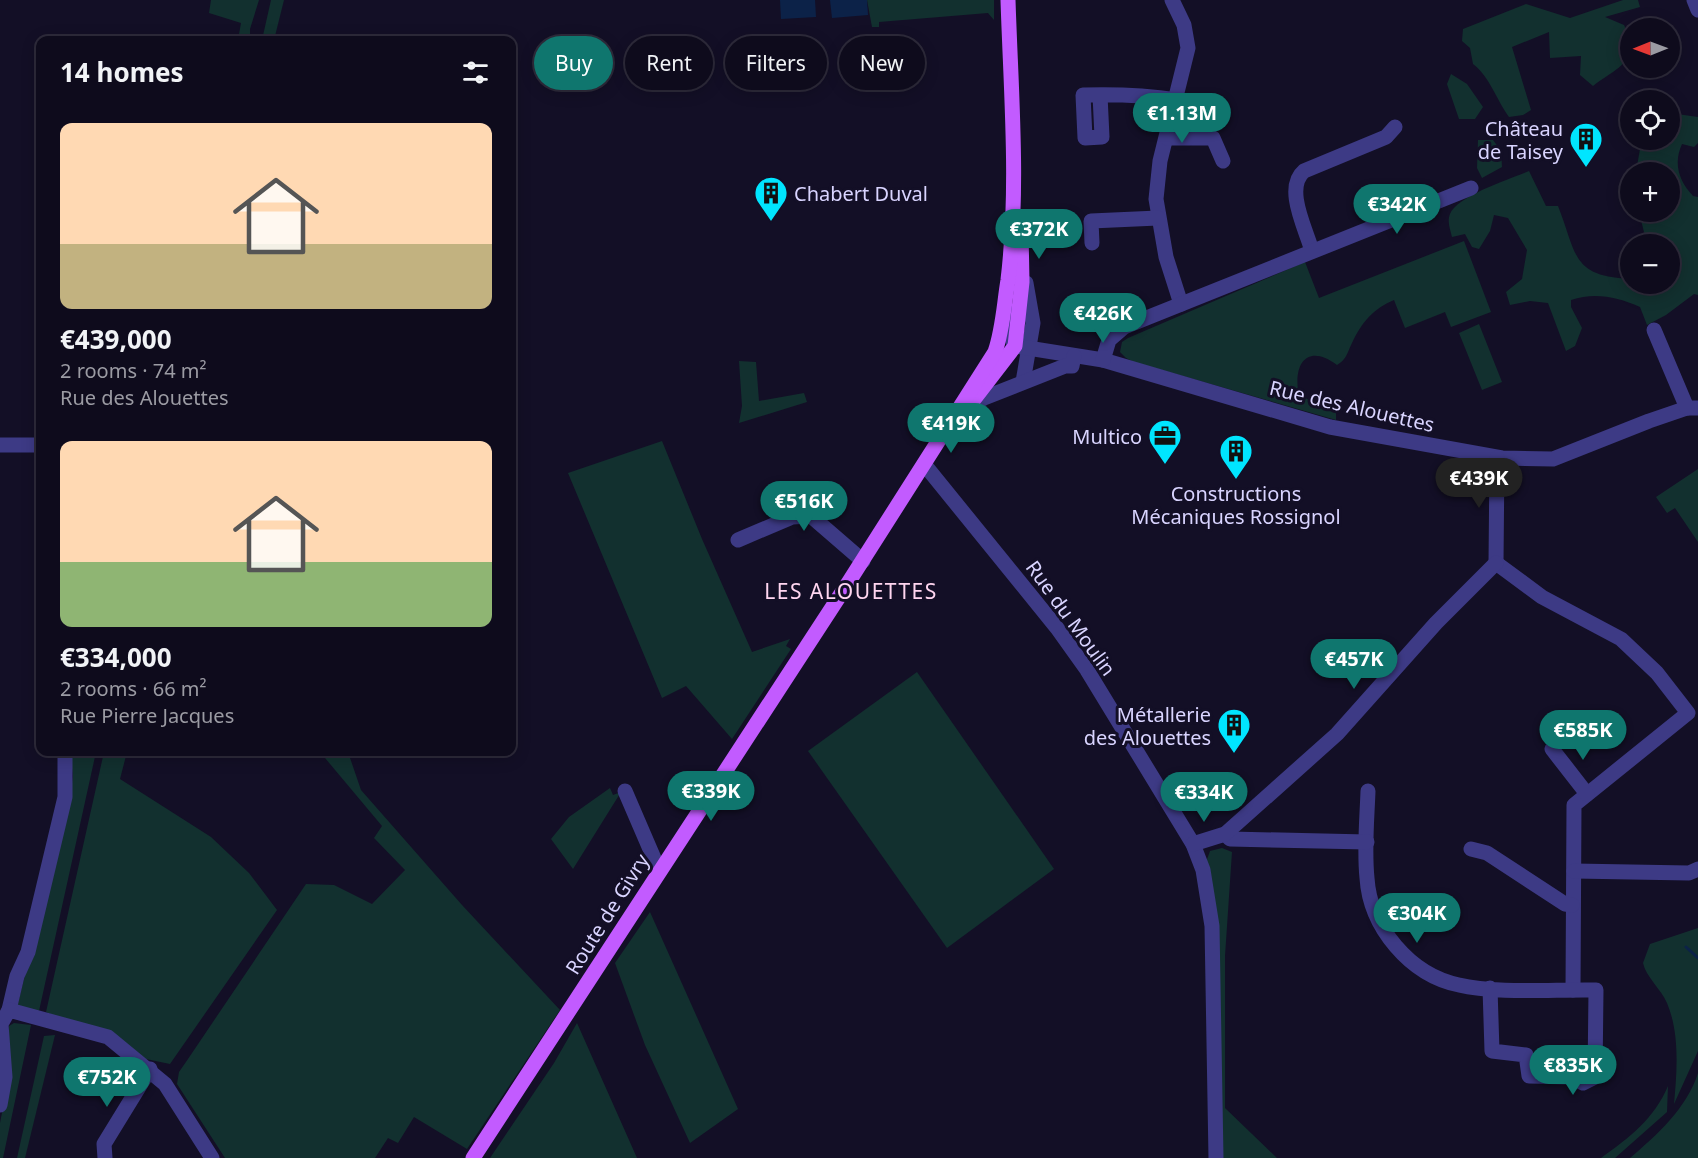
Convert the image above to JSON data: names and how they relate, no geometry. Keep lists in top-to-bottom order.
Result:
{
  "streets": {
    "main road": ["Route de Givry"],
    "street": ["Rue des Alouettes", "Rue du Moulin"]
  },
  "crossings": [
    ["Rue des Alouettes", "Route de Givry"],
    ["Rue du Moulin", "Route de Givry"]
  ],
  "districts": ["LES ALOUETTES"],
  "places": {
    "building": [
      "Château de Taisey",
      "Chabert Duval",
      "Constructions Mécaniques Rossignol",
      "Métallerie des Alouettes"
    ],
    "office": ["Multico"]
  },
  "north": "left",
  "page": {
    "map_buttons": ["+", "−"],
    "chip": [
      "Buy",
      "Rent",
      "Filters",
      "New"
    ],
    "heading": "14 homes",
    "price": [
      "€1.13M",
      "€342K",
      "€372K",
      "€426K",
      "€419K",
      "€439K",
      "€516K",
      "€457K",
      "€585K",
      "€339K",
      "€334K",
      "€304K",
      "€835K",
      "€752K"
    ],
    "list": [
      {
        "name": "€439,000",
        "note": "2 rooms · 74 m² · Rue des Alouettes"
      },
      {
        "name": "€334,000",
        "note": "2 rooms · 66 m² · Rue Pierre Jacques"
      }
    ]
  }
}
